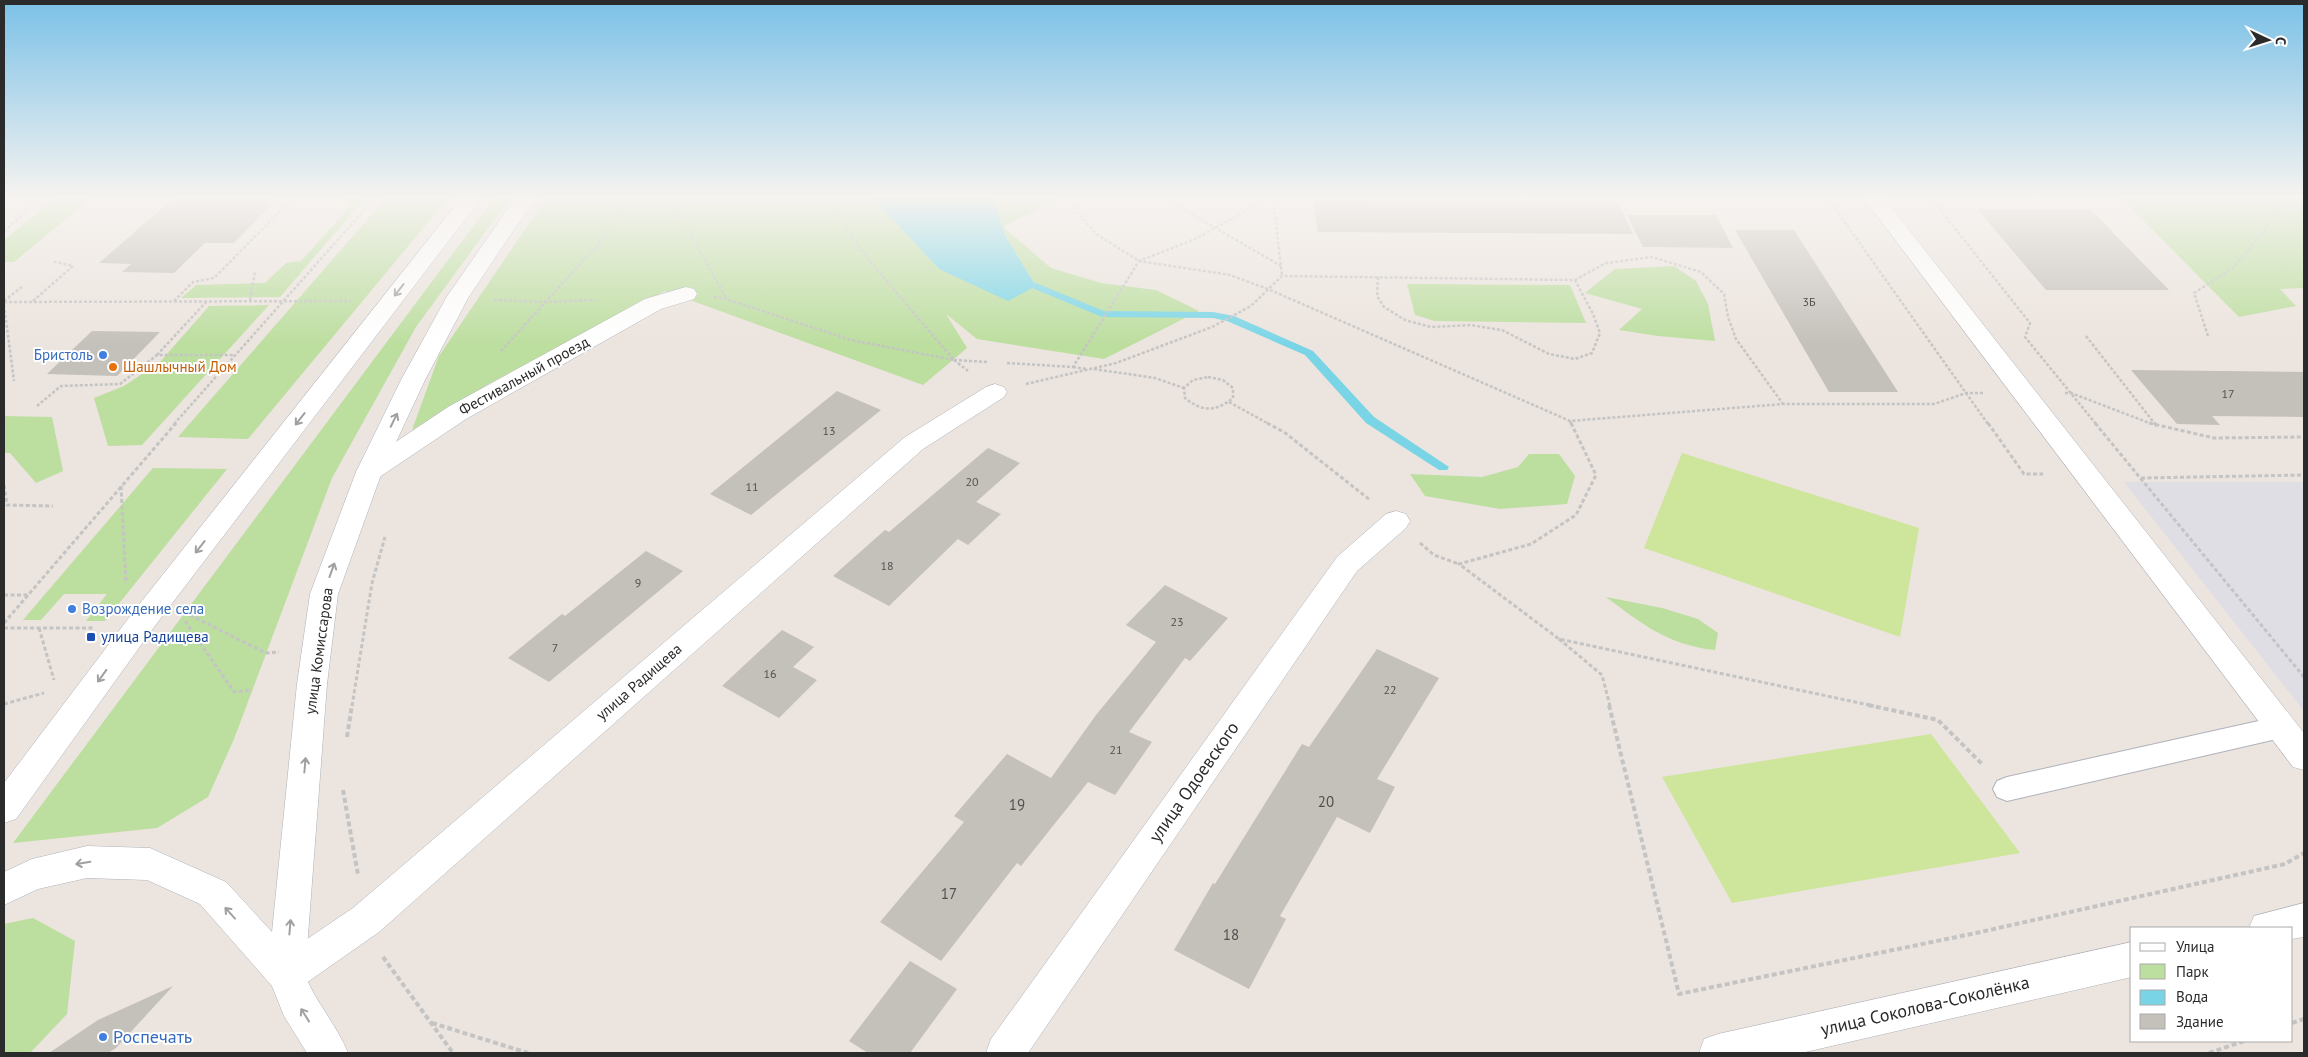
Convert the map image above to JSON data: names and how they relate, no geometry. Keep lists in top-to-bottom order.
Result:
{
  "streets": {
    "street": [
      "Фестивальный проезд",
      "улица Комиссарова",
      "улица Радищева",
      "улица Одоевского",
      "улица Соколова-Соколёнка"
    ]
  },
  "crossings": [
    ["Фестивальный проезд", "улица Комиссарова"],
    ["улица Комиссарова", "улица Радищева"]
  ],
  "one_way": ["улица Комиссарова"],
  "places": {
    "other": [
      "Бристоль",
      "Шашлычный Дом",
      "Возрождение села",
      "Роспечать"
    ],
    "transit": ["улица Радищева"]
  },
  "house_numbers": [
    "3Б",
    "17",
    "13",
    "20",
    "11",
    "18",
    "9",
    "23",
    "7",
    "16",
    "22",
    "21",
    "20",
    "19",
    "17",
    "18"
  ],
  "legend": [
    "Улица",
    "Парк",
    "Вода",
    "Здание"
  ],
  "north": "right"
}
